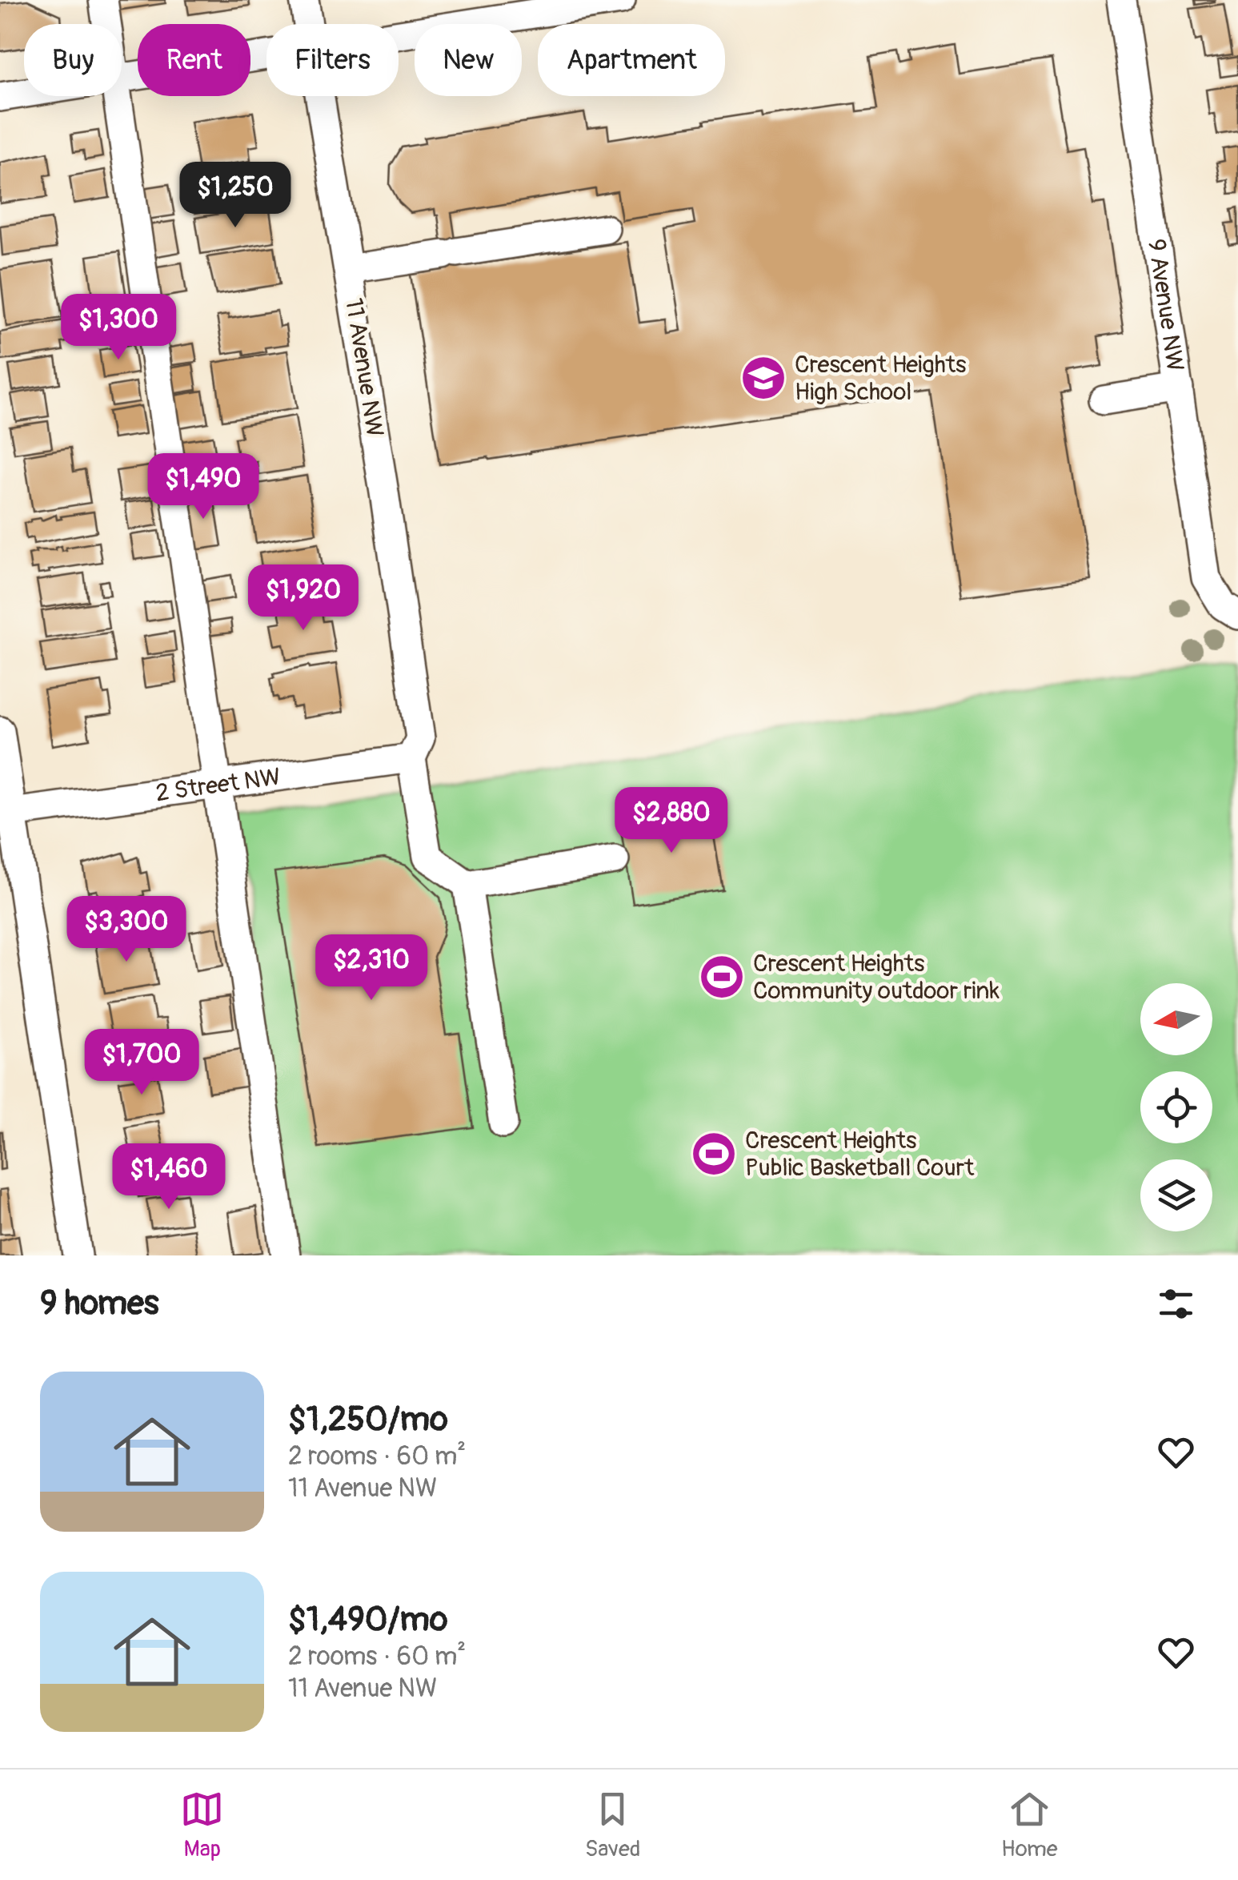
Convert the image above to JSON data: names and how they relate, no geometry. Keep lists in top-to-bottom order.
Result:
{
  "streets": {
    "street": ["9 Avenue NW", "11 Avenue NW", "2 Street NW"]
  },
  "crossings": [
    ["11 Avenue NW", "2 Street NW"]
  ],
  "places": {
    "school or university": ["Crescent Heights High School"],
    "sports": ["Crescent Heights Community outdoor rink", "Crescent Heights Public Basketball Court"]
  },
  "north": "left",
  "page": {
    "chip": [
      "Buy",
      "Rent",
      "Filters",
      "New",
      "Apartment"
    ],
    "price": [
      "$1,250",
      "$1,300",
      "$1,490",
      "$1,920",
      "$2,880",
      "$3,300",
      "$2,310",
      "$1,700",
      "$1,460"
    ],
    "heading": "9 homes",
    "list": [
      {
        "name": "$1,250/mo",
        "note": "2 rooms · 60 m² · 11 Avenue NW"
      },
      {
        "name": "$1,490/mo",
        "note": "2 rooms · 60 m² · 11 Avenue NW"
      }
    ],
    "tabs": ["Map", "Saved", "Home"]
  }
}
